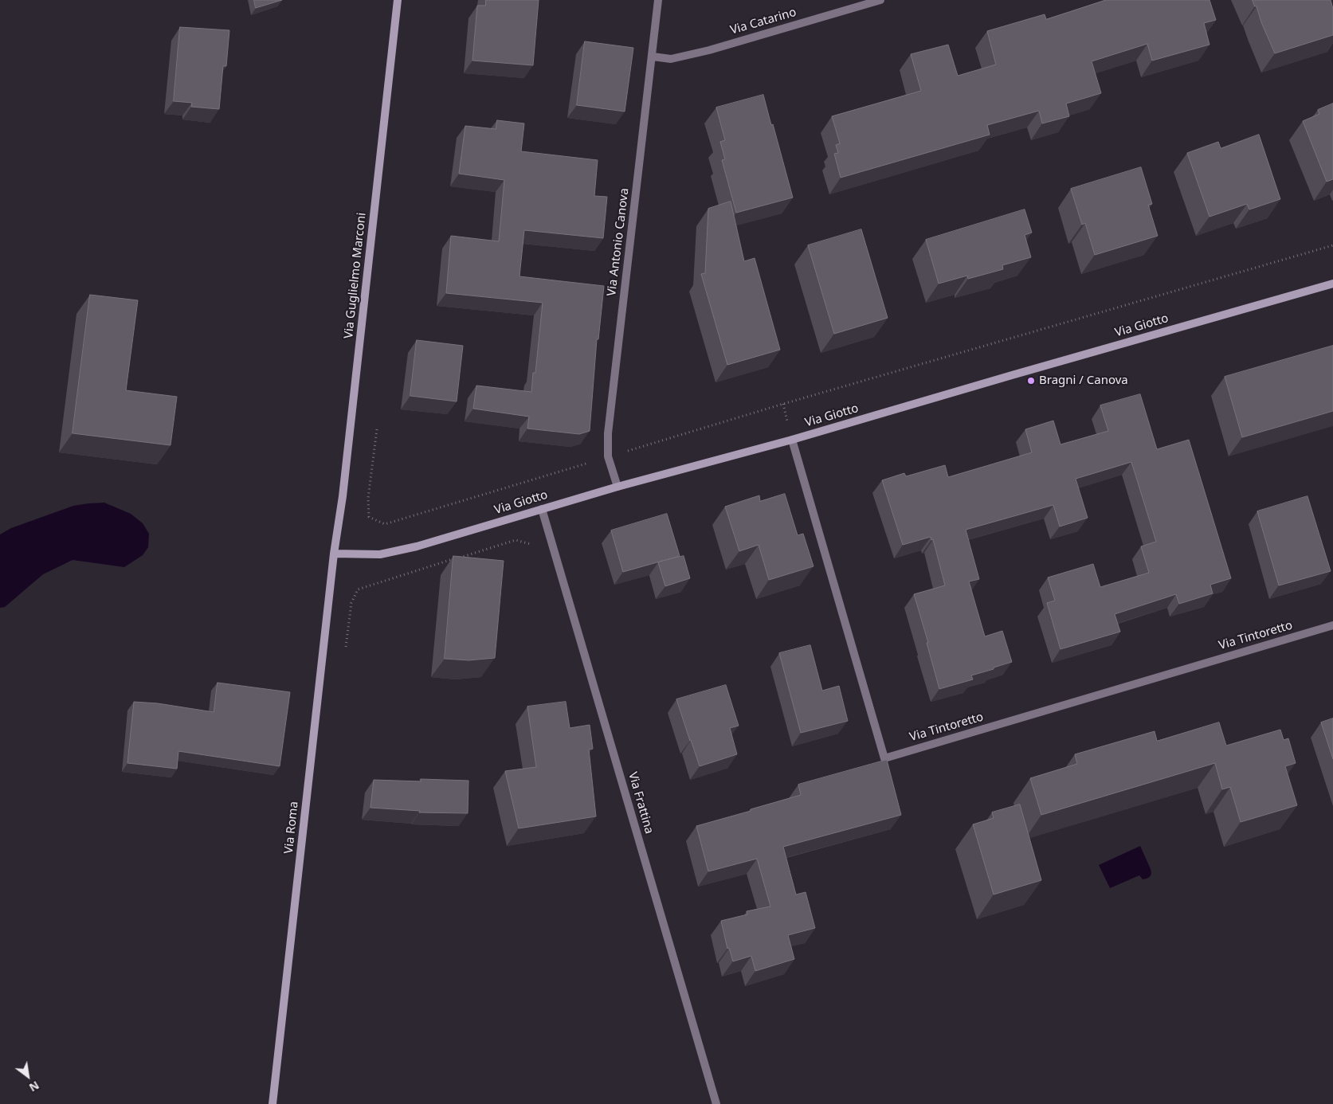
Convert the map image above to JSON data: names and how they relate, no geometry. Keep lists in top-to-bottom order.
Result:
{
  "streets": {
    "main road": ["Via Guglielmo Marconi", "Via Giotto", "Via Roma"],
    "street": [
      "Via Catarino",
      "Via Antonio Canova",
      "Via Tintoretto",
      "Via Frattina"
    ]
  },
  "crossings": [
    ["Via Catarino", "Via Antonio Canova"],
    ["Via Antonio Canova", "Via Giotto"],
    ["Via Guglielmo Marconi", "Via Giotto"],
    ["Via Guglielmo Marconi", "Via Roma"],
    ["Via Giotto", "Via Tintoretto"],
    ["Via Giotto", "Via Frattina"],
    ["Via Giotto", "Via Roma"]
  ],
  "places": ["Bragni / Canova"],
  "north": "bottom right"
}
